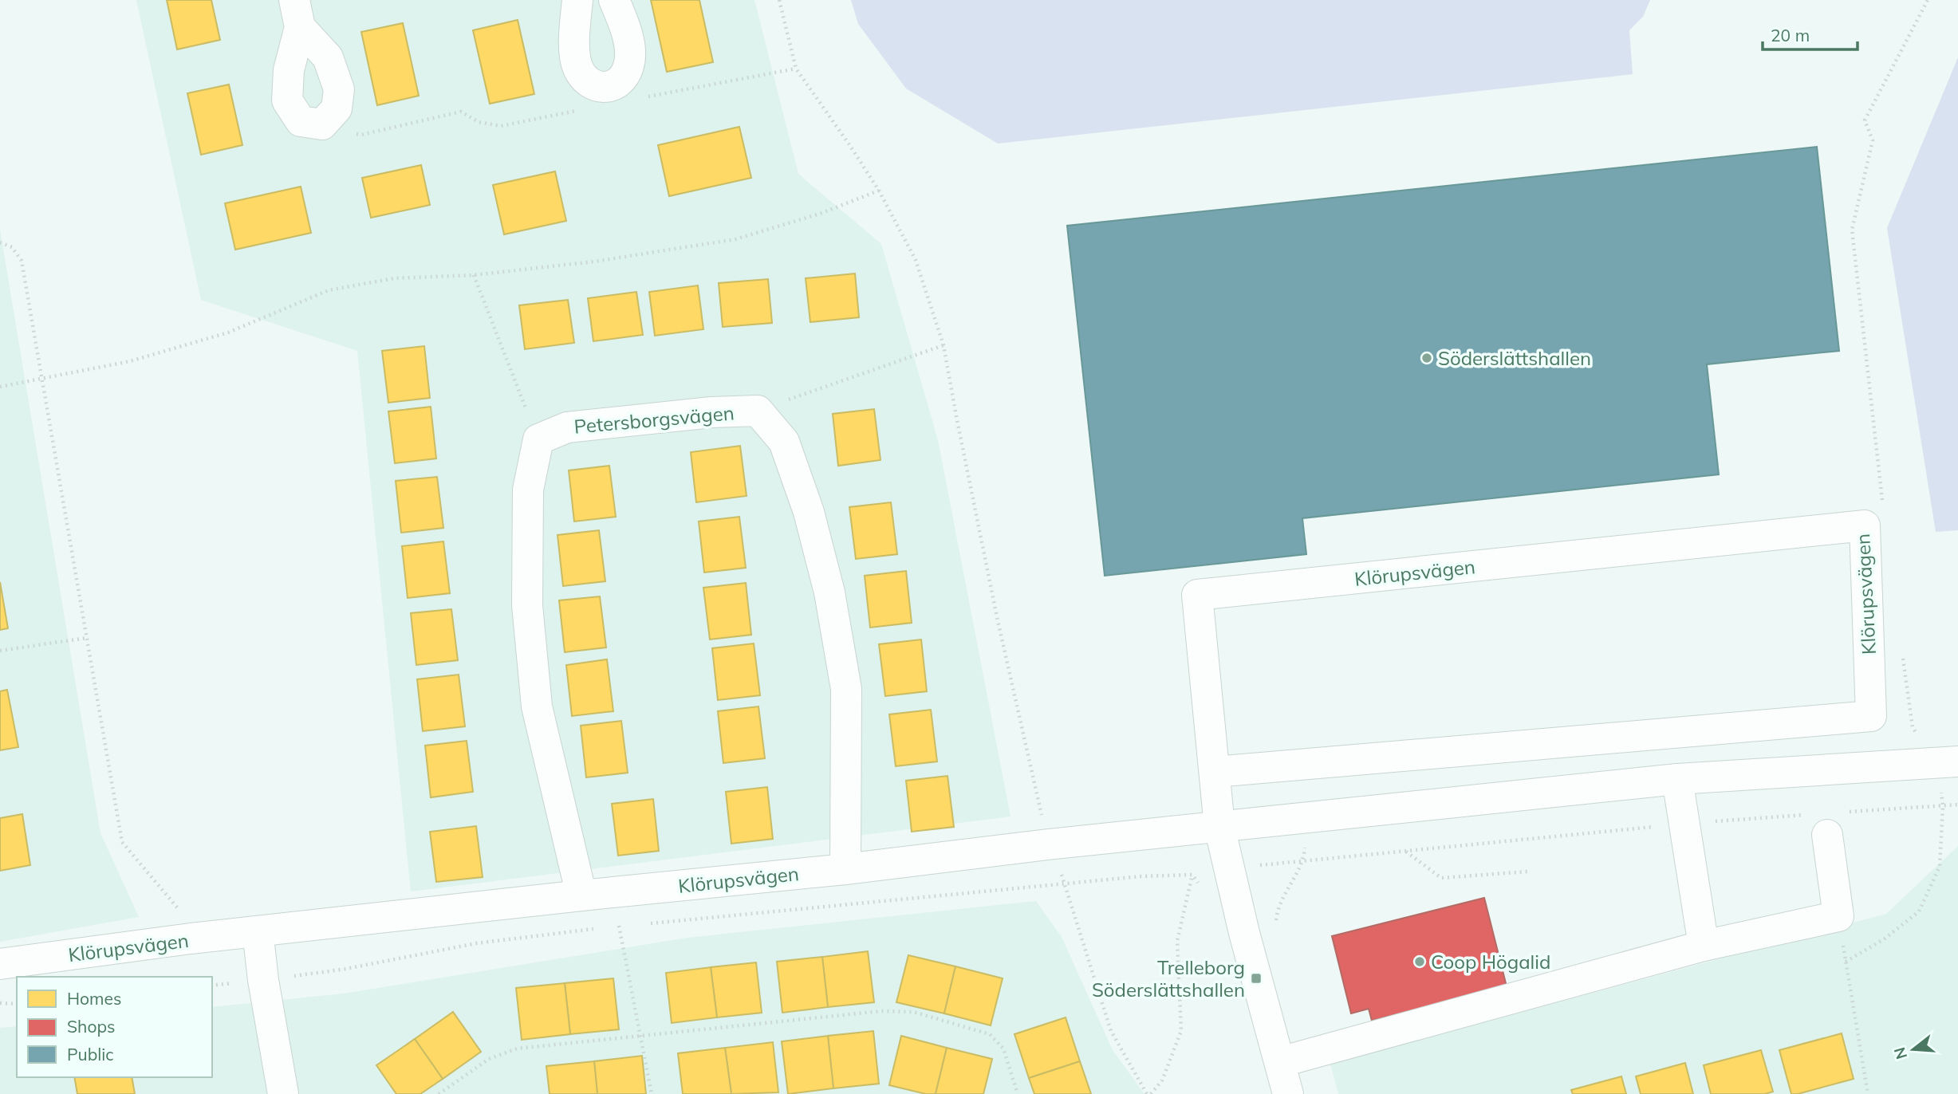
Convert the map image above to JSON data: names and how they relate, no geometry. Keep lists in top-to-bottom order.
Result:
{
  "streets": {
    "street": ["Petersborgsvägen", "Klörupsvägen"]
  },
  "crossings": [
    ["Petersborgsvägen", "Klörupsvägen"]
  ],
  "places": {
    "other": ["Söderslättshallen", "Coop Högalid"],
    "transit": ["Trelleborg Söderslättshallen"]
  },
  "legend": ["Homes", "Shops", "Public"],
  "scale_bar": "20 m",
  "north": "left"
}
